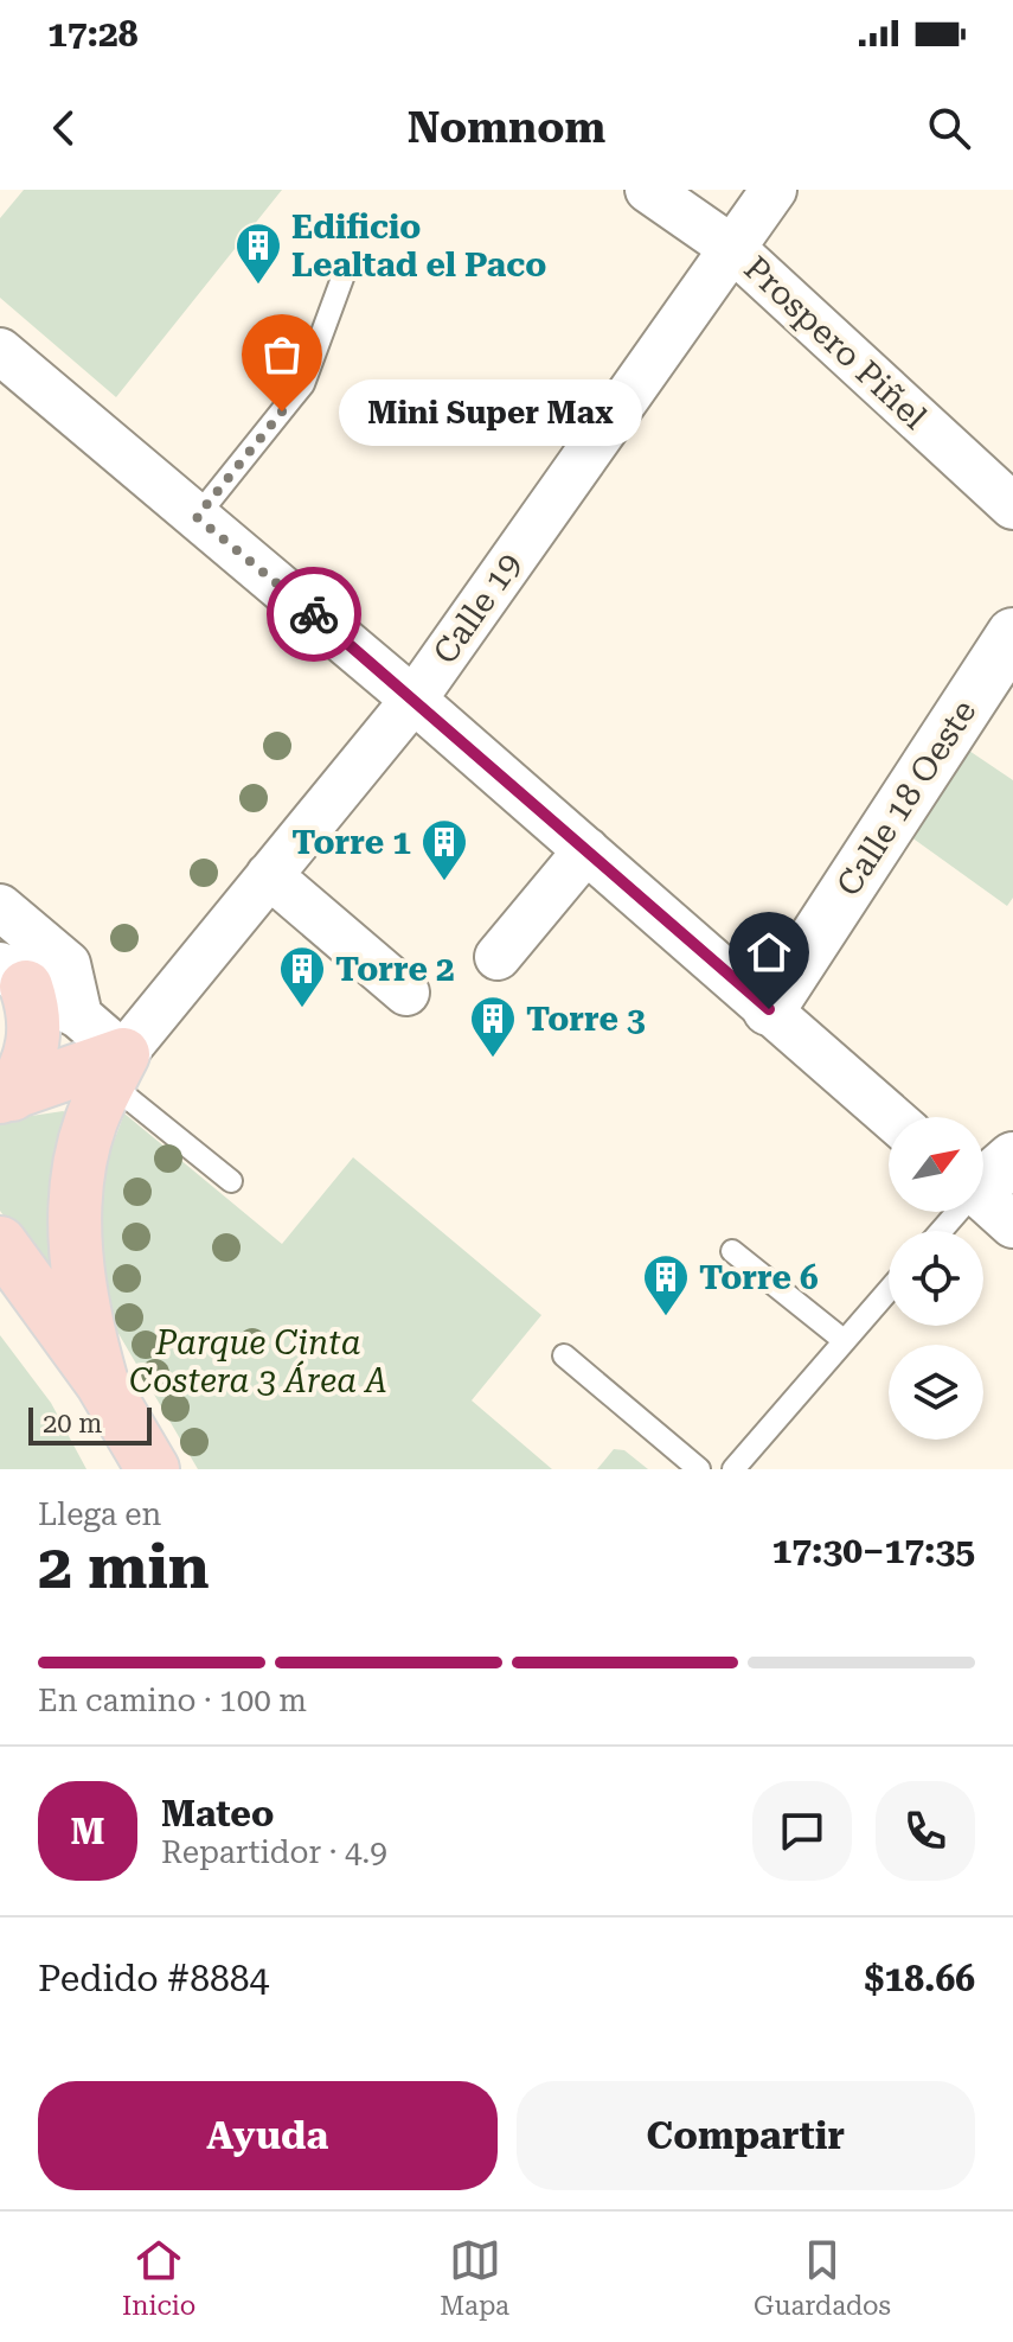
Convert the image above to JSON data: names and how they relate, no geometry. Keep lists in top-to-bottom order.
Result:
{
  "streets": {
    "street": ["Prospero Piñel", "Calle 19", "Calle 18 Oeste"]
  },
  "crossings": [
    ["Prospero Piñel", "Calle 19"]
  ],
  "parks": ["Parque Cinta Costera 3 Área A"],
  "places": {
    "building": [
      "Edificio Lealtad el Paco",
      "Torre 1",
      "Torre 2",
      "Torre 3",
      "Torre 6"
    ],
    "other": ["Mini Super Max"]
  },
  "scale_bar": "20 m",
  "north": "top right",
  "page": {
    "status": "17:28",
    "header": "Nomnom",
    "bubble": "Mini Super Max",
    "scale": "20 m",
    "heading": ["2 min", "Llega en", "17:30–17:35"],
    "panel": [
      "Mateo",
      "Repartidor · 4.9",
      "Pedido #8884",
      "$18.66"
    ],
    "bar": "En camino · 100 m",
    "round": "M",
    "buttons": ["Ayuda", "Compartir"],
    "tabs": ["Inicio", "Mapa", "Guardados"]
  }
}
